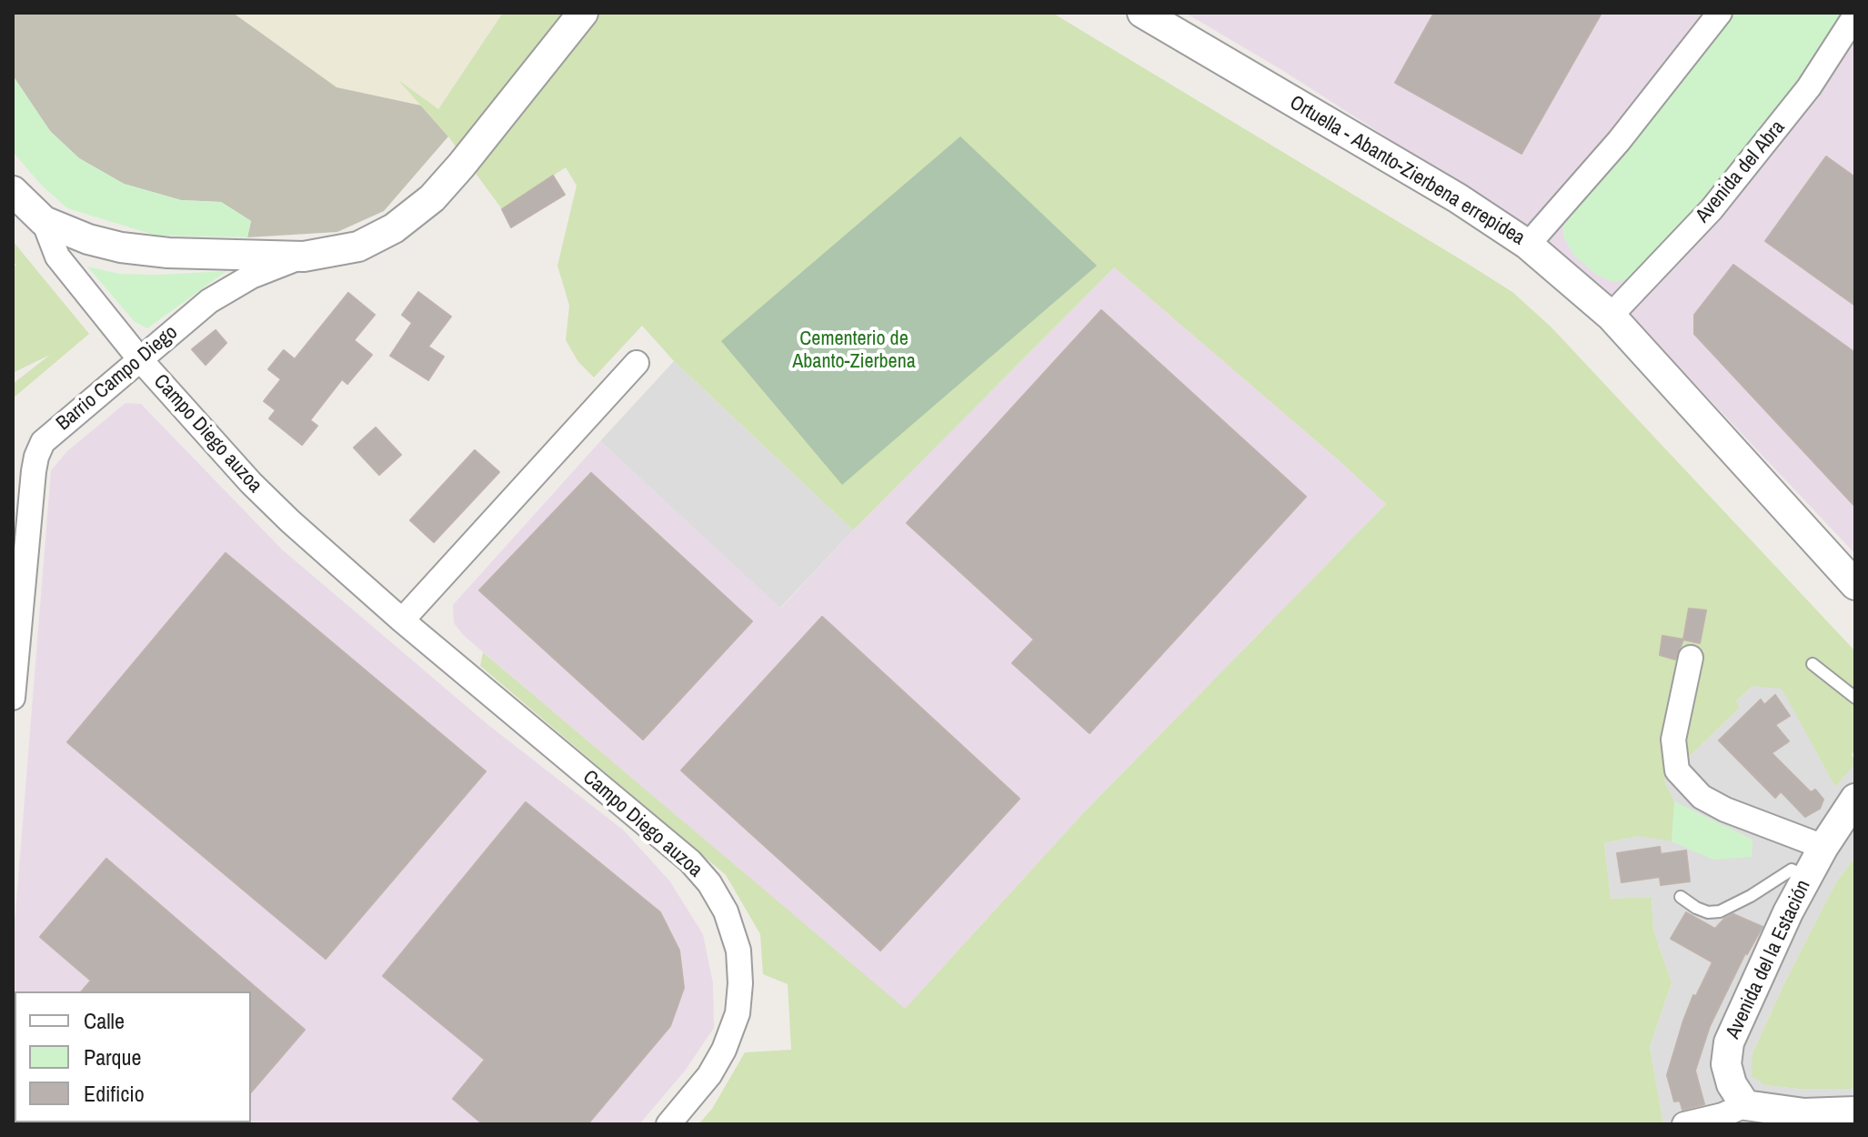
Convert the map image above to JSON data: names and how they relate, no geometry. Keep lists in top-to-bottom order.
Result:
{
  "streets": {
    "street": [
      "Ortuella - Abanto-Zierbena errepidea",
      "Avenida del Abra",
      "Barrio Campo Diego",
      "Campo Diego auzoa",
      "Avenida del la Estación"
    ]
  },
  "crossings": [
    ["Ortuella - Abanto-Zierbena errepidea", "Avenida del Abra"],
    ["Barrio Campo Diego", "Campo Diego auzoa"]
  ],
  "parks": ["Cementerio de Abanto-Zierbena"],
  "legend": ["Calle", "Parque", "Edificio"]
}
